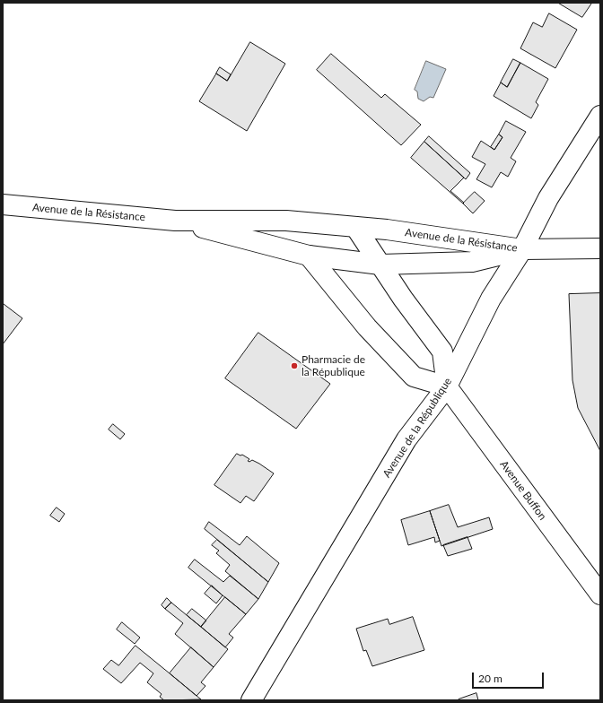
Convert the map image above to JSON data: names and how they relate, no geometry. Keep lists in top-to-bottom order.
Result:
{
  "streets": {
    "street": ["Avenue de la Résistance", "Avenue de la République", "Avenue Buffon"]
  },
  "crossings": [
    ["Avenue de la Résistance", "Avenue de la République"],
    ["Avenue de la Résistance", "Avenue Buffon"],
    ["Avenue de la République", "Avenue Buffon"]
  ],
  "places": ["Pharmacie de la République"],
  "scale_bar": "20 m"
}
